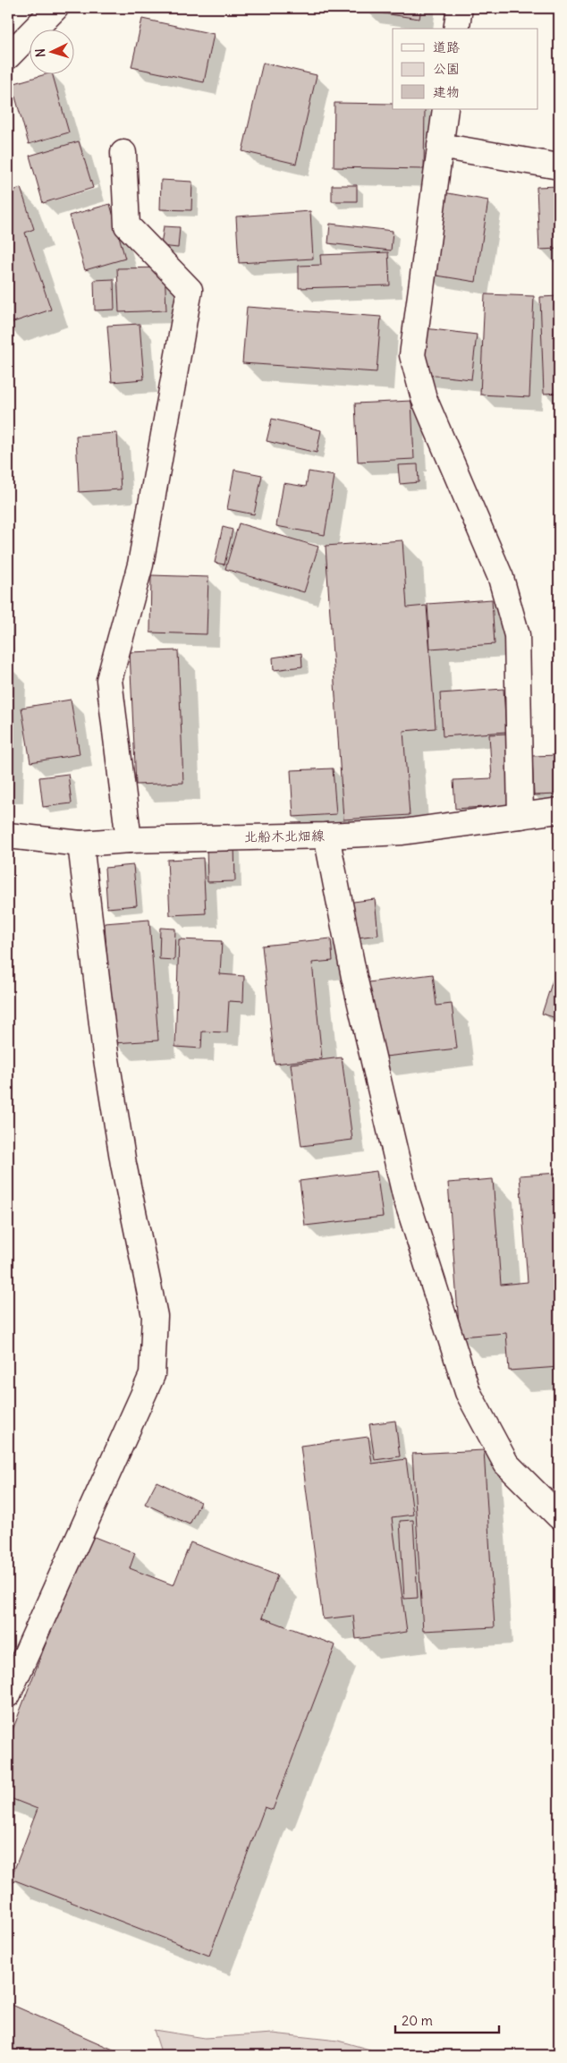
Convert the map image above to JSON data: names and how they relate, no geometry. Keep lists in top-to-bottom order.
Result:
{
  "streets": {
    "street": ["北船木北畑線"]
  },
  "legend": ["道路", "公園", "建物"],
  "scale_bar": "20 m",
  "north": "left"
}
